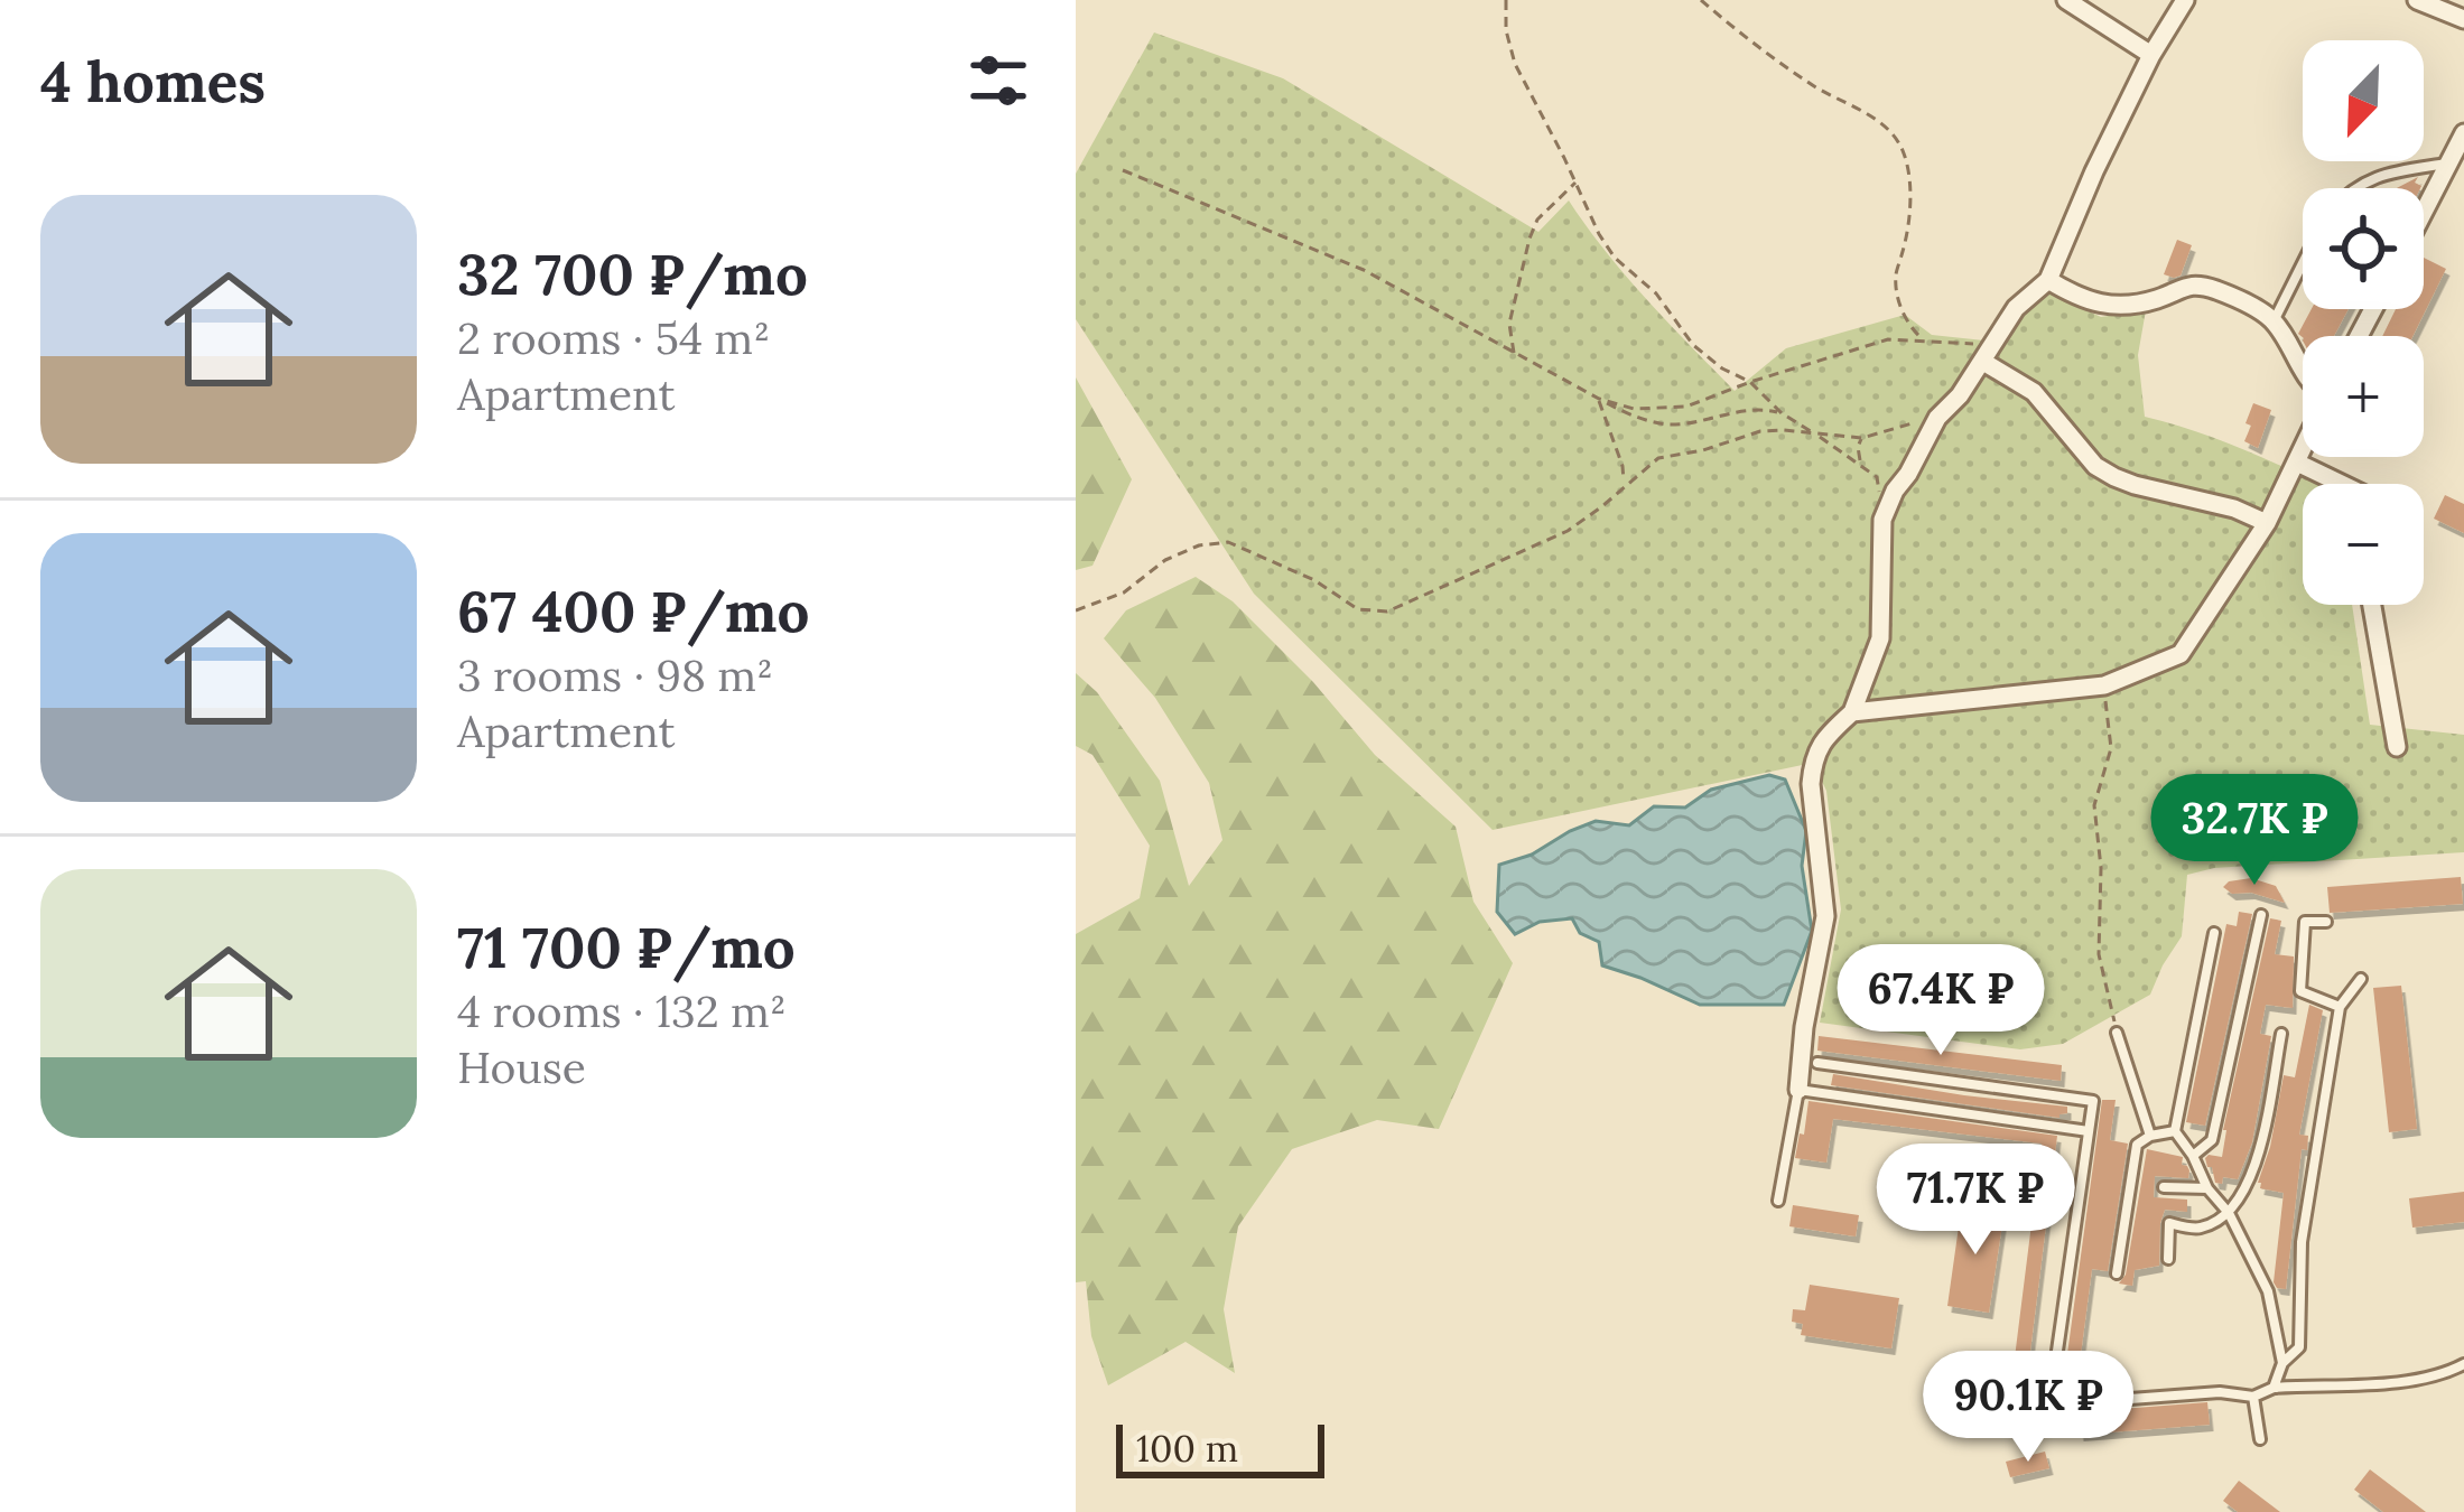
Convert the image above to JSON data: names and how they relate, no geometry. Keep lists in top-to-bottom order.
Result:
{
  "scale_bar": "100 m",
  "north": "bottom left",
  "page": {
    "heading": "4 homes",
    "map_buttons": ["+", "−"],
    "list": [
      {
        "name": "32 700 ₽/mo",
        "note": "2 rooms · 54 m² · Apartment"
      },
      {
        "name": "67 400 ₽/mo",
        "note": "3 rooms · 98 m² · Apartment"
      },
      {
        "name": "71 700 ₽/mo",
        "note": "4 rooms · 132 m² · House"
      }
    ],
    "price": [
      "32.7K ₽",
      "67.4K ₽",
      "71.7K ₽",
      "90.1K ₽"
    ],
    "scale": "100 m"
  }
}
